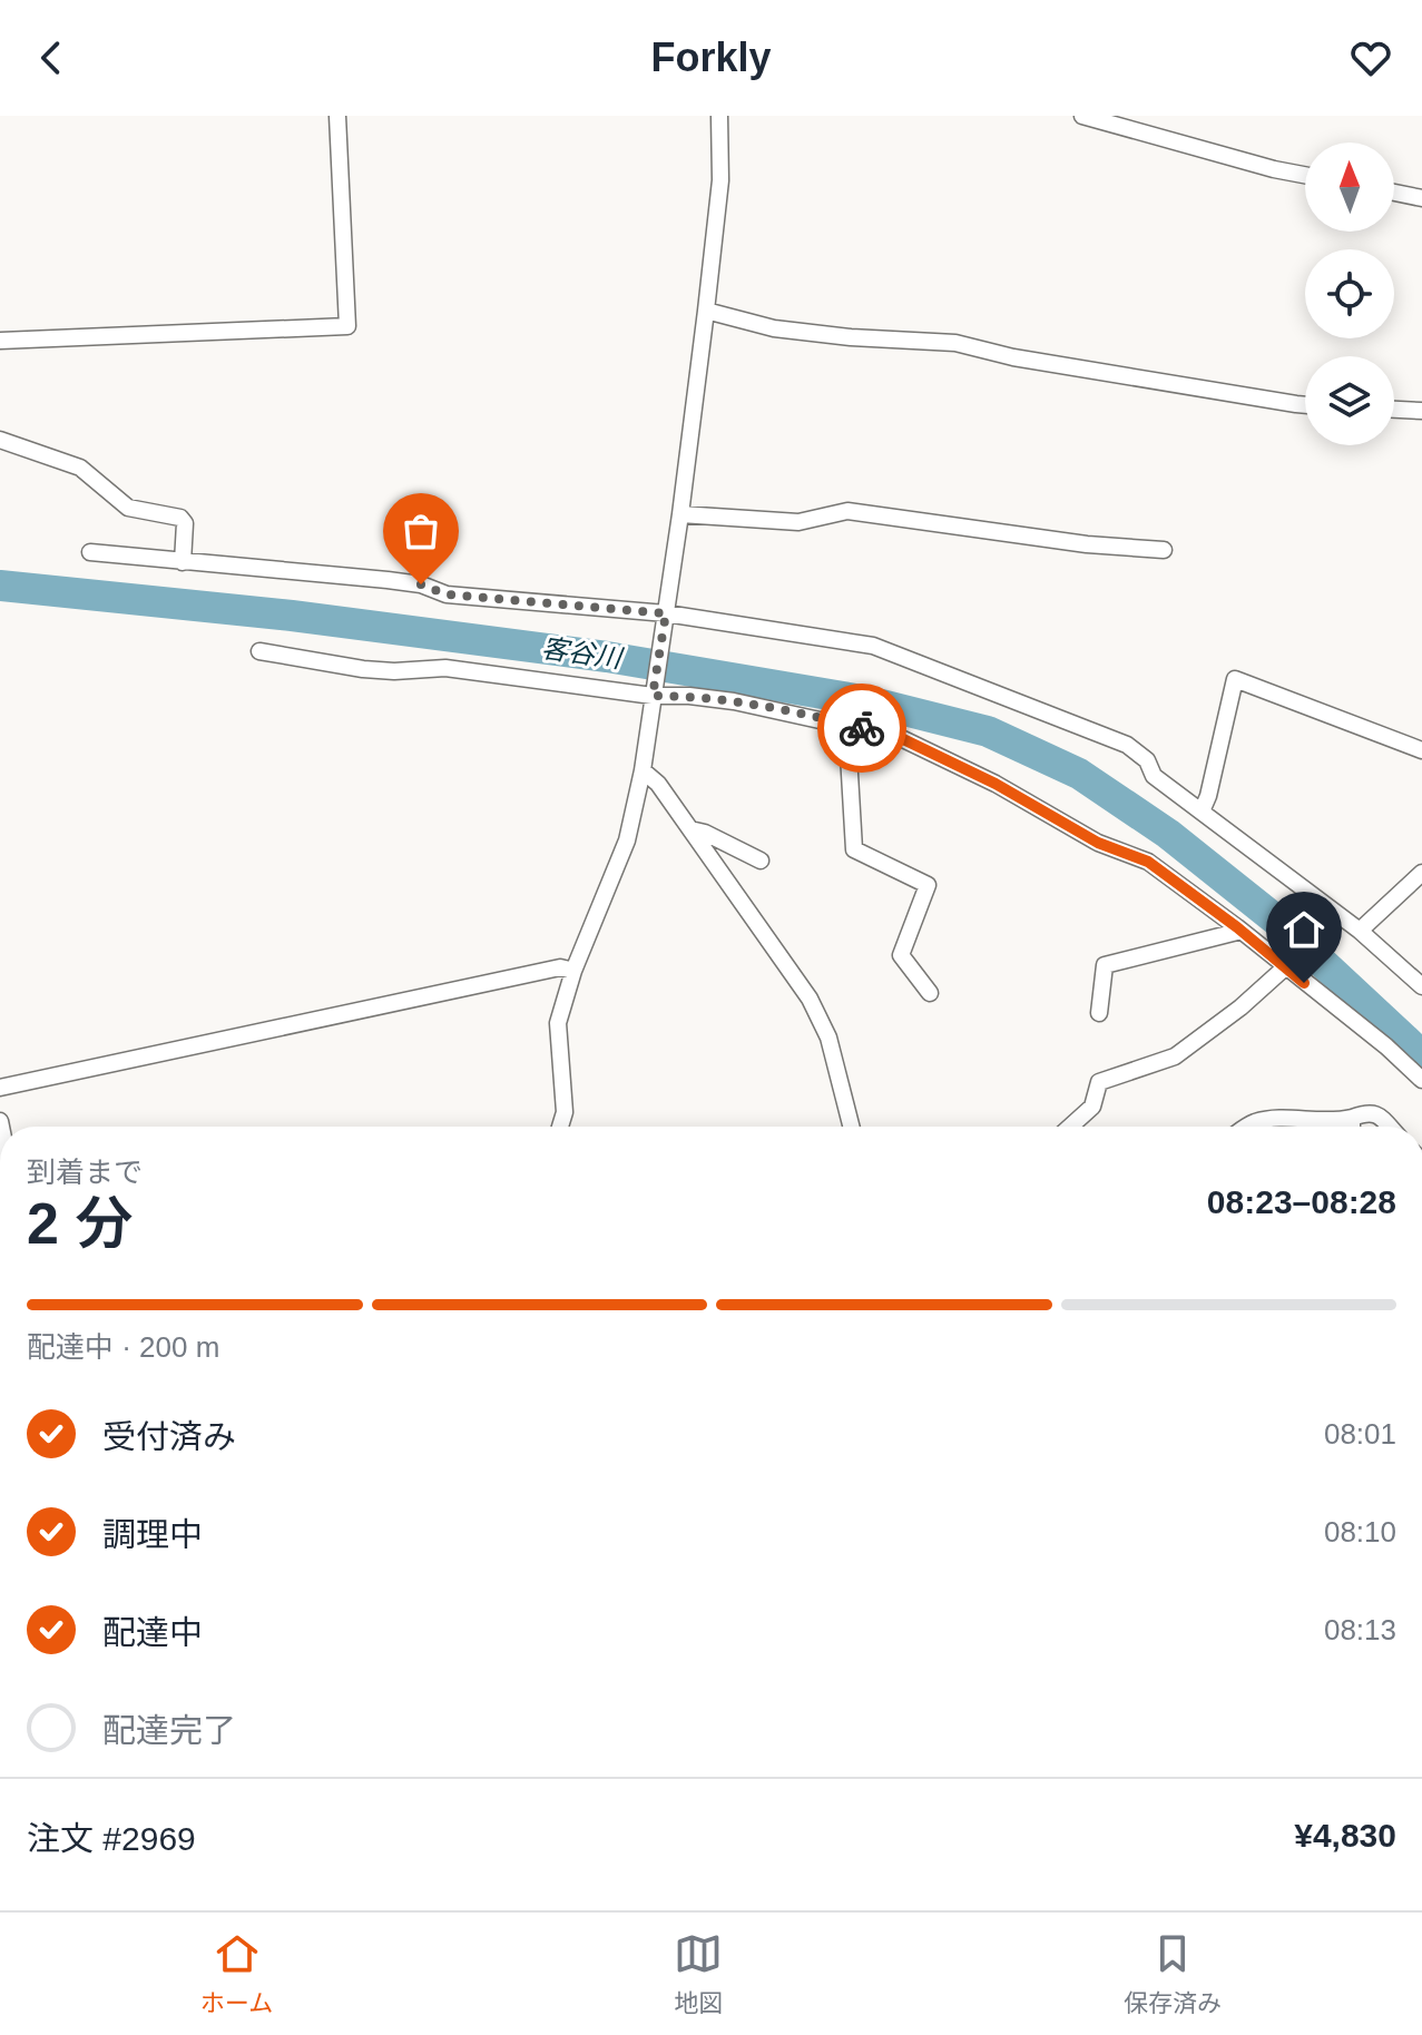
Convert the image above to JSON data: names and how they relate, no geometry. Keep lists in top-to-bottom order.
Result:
{
  "water": ["客谷川"],
  "north": "top",
  "page": {
    "header": "Forkly",
    "heading": ["2 分", "到着まで", "08:23–08:28"],
    "panel": ["注文 #2969", "¥4,830"],
    "bar": "配達中 · 200 m",
    "list": [
      ["受付済み", "08:01"],
      ["調理中", "08:10"],
      ["配達中", "08:13"],
      "配達完了"
    ],
    "tabs": ["ホーム", "地図", "保存済み"]
  }
}
